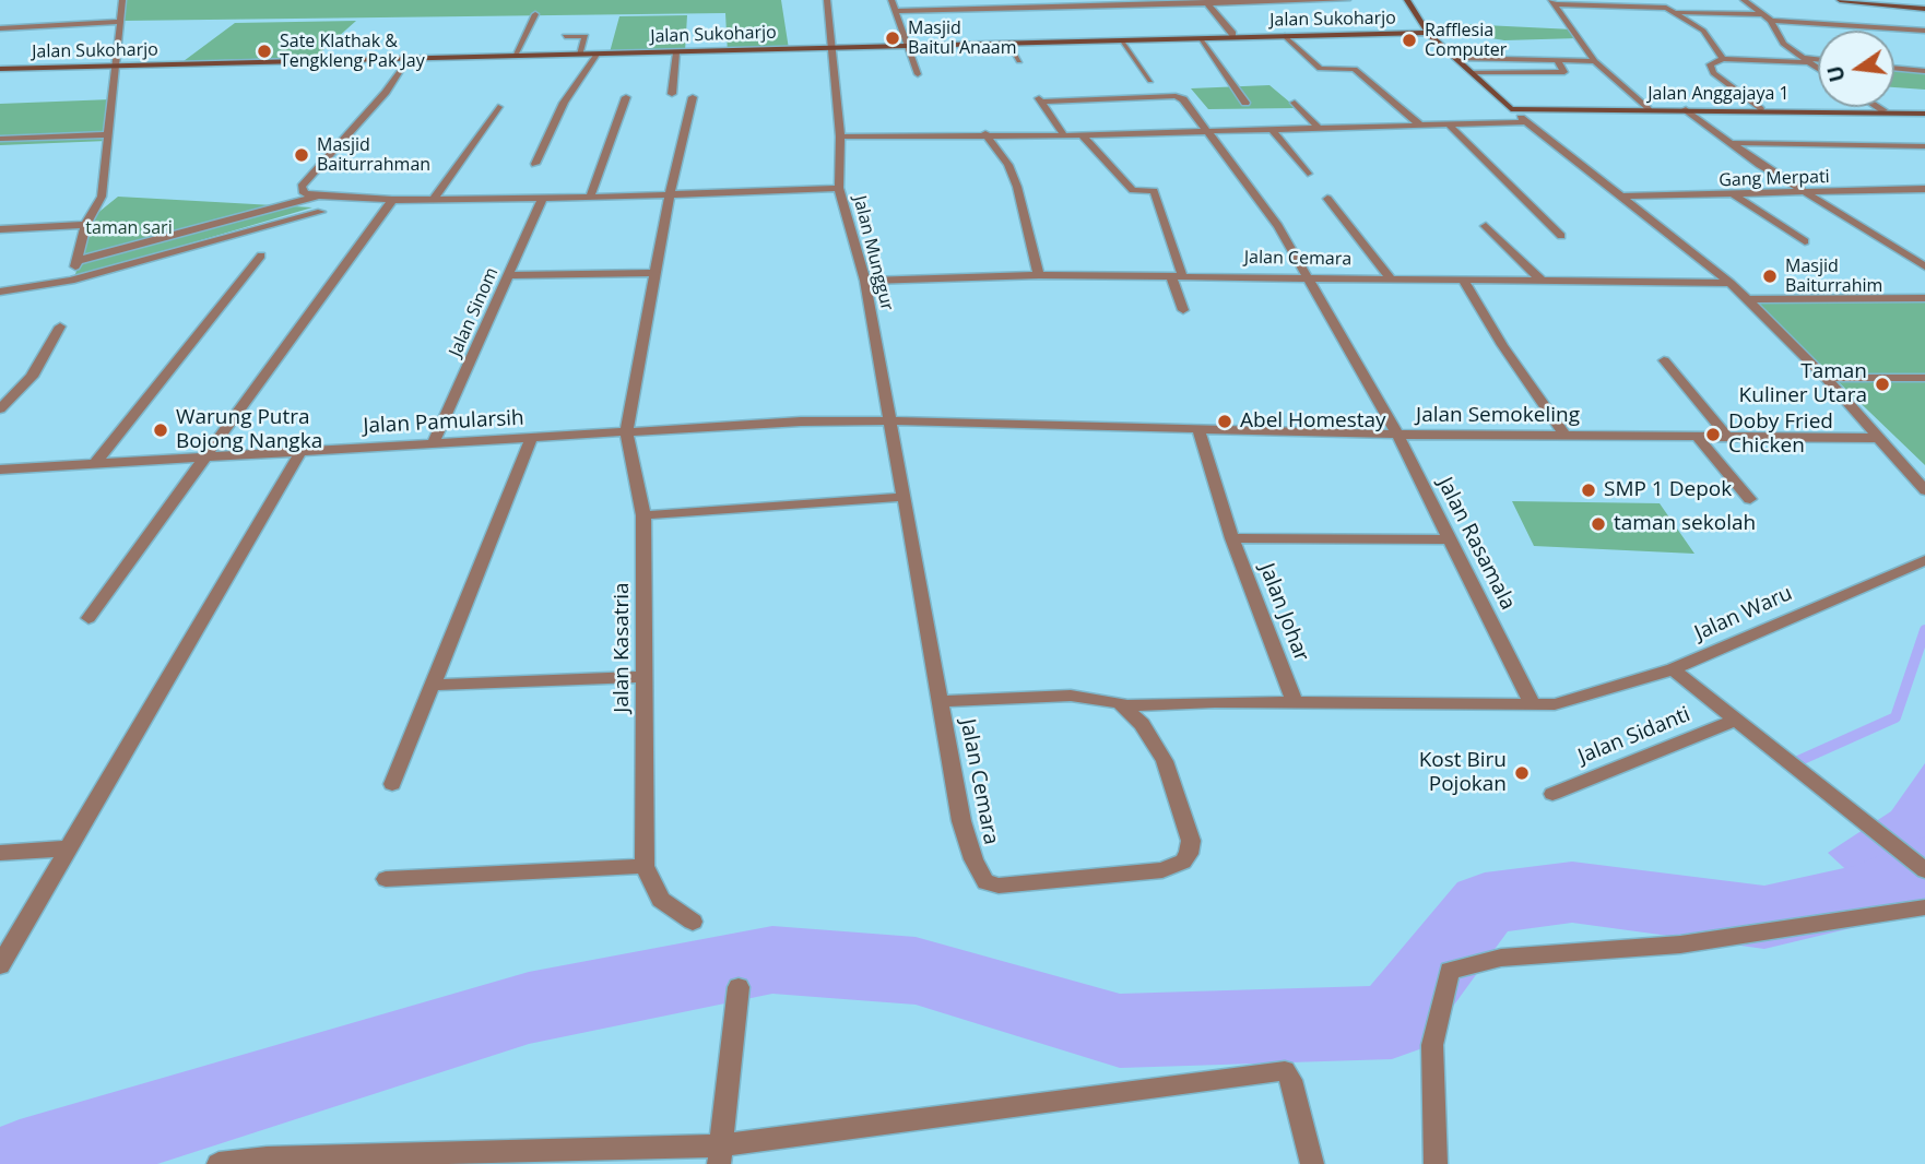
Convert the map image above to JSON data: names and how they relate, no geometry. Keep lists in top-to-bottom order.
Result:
{
  "streets": {
    "main road": ["Jalan Sukoharjo", "Jalan Anggajaya 1"],
    "street": [
      "Gang Merpati",
      "Jalan Munggur",
      "Jalan Cemara",
      "Jalan Sinom",
      "Jalan Semokeling",
      "Jalan Pamularsih",
      "Jalan Rasamala",
      "Jalan Johar",
      "Jalan Waru",
      "Jalan Kasatria",
      "Jalan Sidanti"
    ]
  },
  "crossings": [
    ["Jalan Sukoharjo", "Jalan Munggur"],
    ["Jalan Munggur", "Jalan Cemara"],
    ["Jalan Munggur", "Jalan Semokeling"],
    ["Jalan Munggur", "Jalan Pamularsih"],
    ["Jalan Cemara", "Jalan Semokeling"],
    ["Jalan Cemara", "Jalan Pamularsih"],
    ["Jalan Cemara", "Jalan Rasamala"],
    ["Jalan Sinom", "Jalan Pamularsih"],
    ["Jalan Semokeling", "Jalan Pamularsih"],
    ["Jalan Semokeling", "Jalan Rasamala"],
    ["Jalan Semokeling", "Jalan Johar"],
    ["Jalan Pamularsih", "Jalan Kasatria"]
  ],
  "parks": ["taman sari"],
  "places": [
    "Masjid Baitul Anaam",
    "Rafflesia Computer",
    "Sate Klathak & Tengkleng Pak Jay",
    "Masjid Baiturrahman",
    "Masjid Baiturrahim",
    "Taman Kuliner Utara",
    "Abel Homestay",
    "Warung Putra Bojong Nangka",
    "Doby Fried Chicken",
    "SMP 1 Depok",
    "taman sekolah",
    "Kost Biru Pojokan"
  ],
  "north": "left"
}
